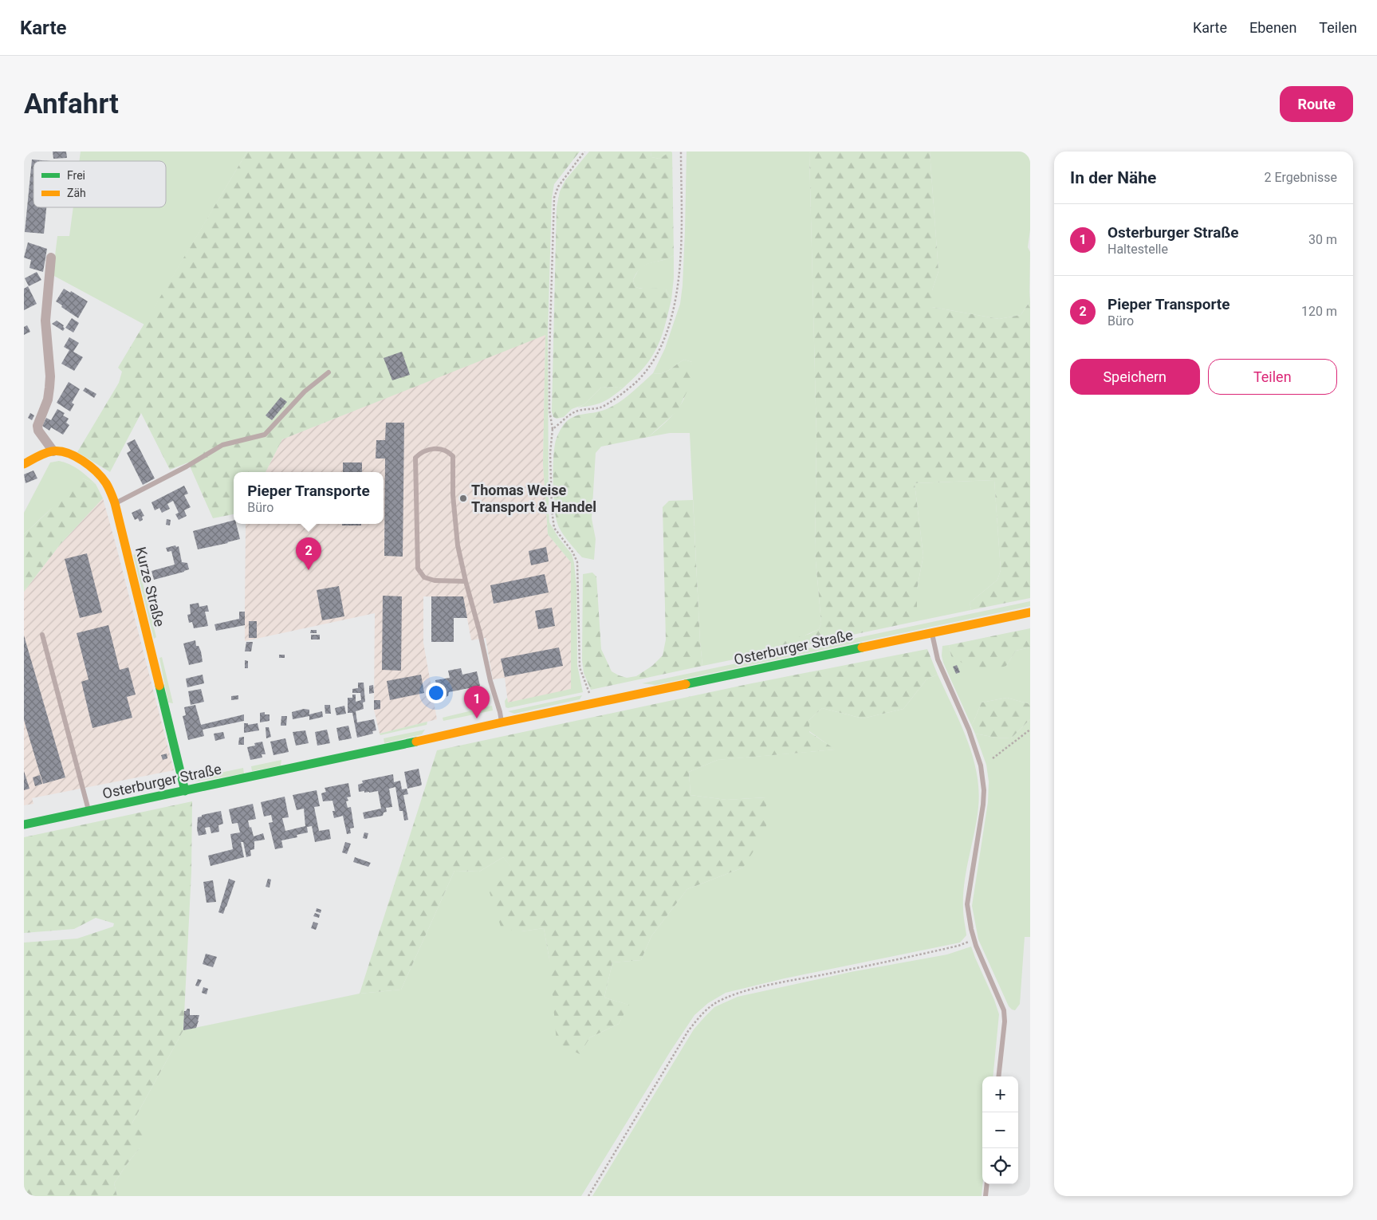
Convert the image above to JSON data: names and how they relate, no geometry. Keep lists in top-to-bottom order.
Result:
{
  "streets": {
    "street": ["Kurze Straße", "Osterburger Straße"]
  },
  "crossings": [
    ["Kurze Straße", "Osterburger Straße"]
  ],
  "places": ["Thomas Weise Transport & Handel"],
  "legend": ["Frei", "Zäh"],
  "page": {
    "header": "Karte",
    "nav": ["Karte", "Ebenen", "Teilen"],
    "buttons": [
      "Route",
      ["Speichern", "Teilen"]
    ],
    "title": "Anfahrt",
    "heading": ["In der Nähe", "2 Ergebnisse"],
    "list": [
      {
        "mark": "1",
        "name": "Osterburger Straße",
        "note": "Haltestelle",
        "value": "30 m"
      },
      {
        "mark": "2",
        "name": "Pieper Transporte",
        "note": "Büro",
        "value": "120 m"
      }
    ],
    "popup": ["Pieper Transporte", "Büro"],
    "pins": ["2", "1"],
    "map_buttons": ["+", "−"]
  }
}
